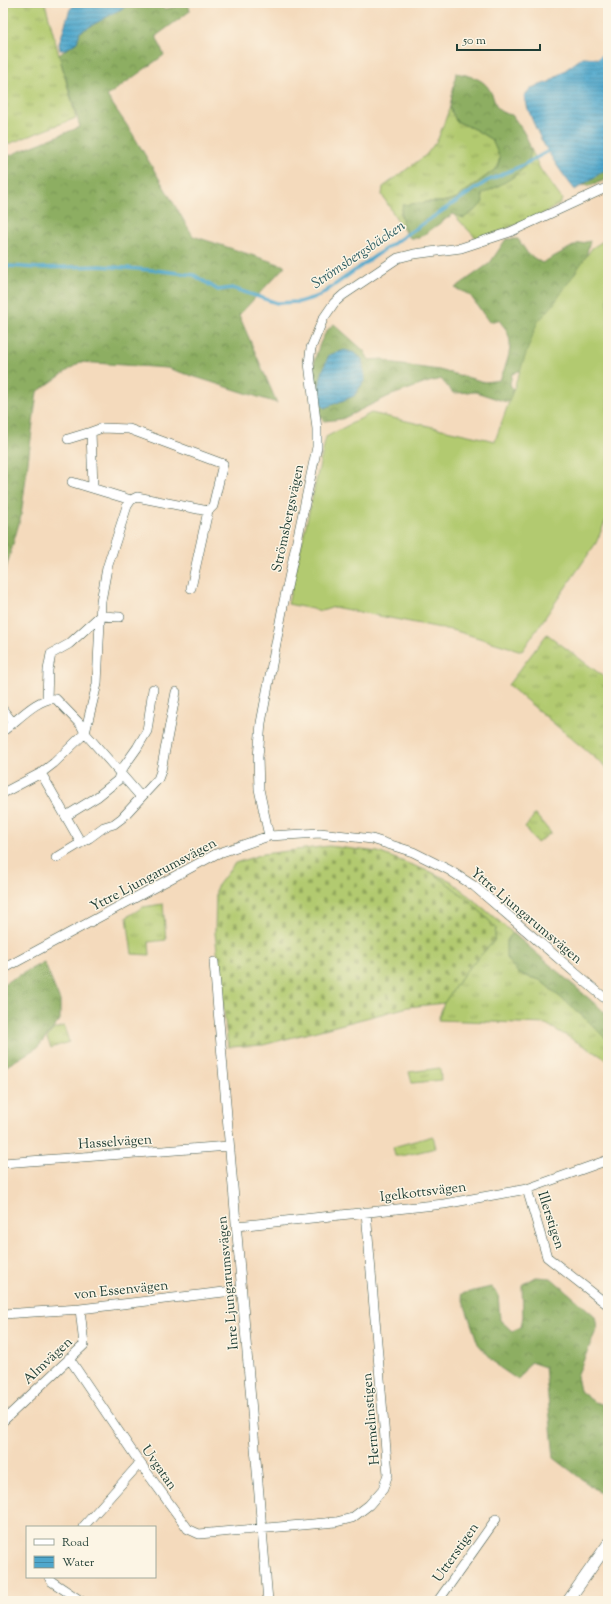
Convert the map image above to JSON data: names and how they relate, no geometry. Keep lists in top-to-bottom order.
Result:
{
  "streets": {
    "street": [
      "Strömsbergsvägen",
      "Yttre Ljungarumsvägen",
      "Hasselvägen",
      "Igelkottsvägen",
      "Illerstigen",
      "Inre Ljungarumsvägen",
      "von Essenvägen",
      "Almvägen",
      "Hermelinstigen",
      "Uvgatan",
      "Utterstigen"
    ]
  },
  "crossings": [
    ["Strömsbergsvägen", "Yttre Ljungarumsvägen"],
    ["Hasselvägen", "Inre Ljungarumsvägen"],
    ["Igelkottsvägen", "Illerstigen"],
    ["Igelkottsvägen", "Inre Ljungarumsvägen"],
    ["Igelkottsvägen", "Hermelinstigen"],
    ["Inre Ljungarumsvägen", "von Essenvägen"],
    ["Inre Ljungarumsvägen", "Hermelinstigen"],
    ["Inre Ljungarumsvägen", "Uvgatan"],
    ["von Essenvägen", "Almvägen"],
    ["Almvägen", "Uvgatan"],
    ["Hermelinstigen", "Uvgatan"]
  ],
  "water": ["Strömsbergsbäcken"],
  "legend": ["Road", "Water"],
  "scale_bar": "50 m"
}
